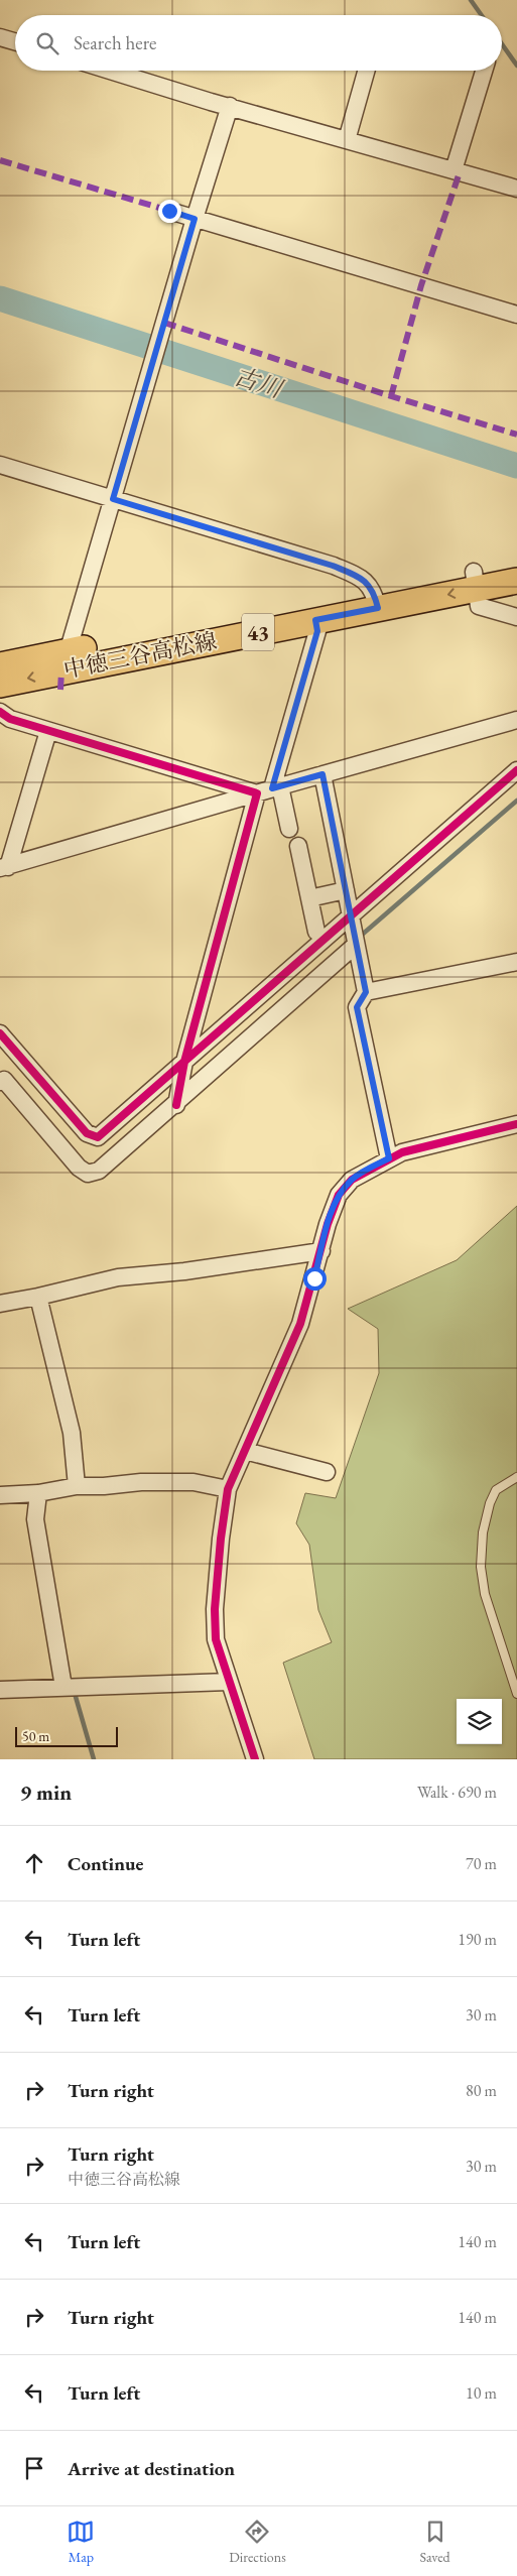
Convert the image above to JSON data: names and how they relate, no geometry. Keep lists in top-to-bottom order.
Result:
{
  "streets": {
    "main road": ["43", "中徳三谷高松線"]
  },
  "water": ["古川"],
  "scale_bar": "50 m",
  "page": {
    "search": "Search here",
    "scale": "50 m",
    "heading": ["9 min", "Walk · 690 m"],
    "list": [
      ["Continue", "70 m"],
      ["Turn left", "190 m"],
      ["Turn left", "30 m"],
      ["Turn right", "80 m"],
      ["Turn right", "中徳三谷高松線", "30 m"],
      ["Turn left", "140 m"],
      ["Turn right", "140 m"],
      ["Turn left", "10 m"],
      "Arrive at destination"
    ],
    "nav": ["Map", "Directions", "Saved"]
  }
}
